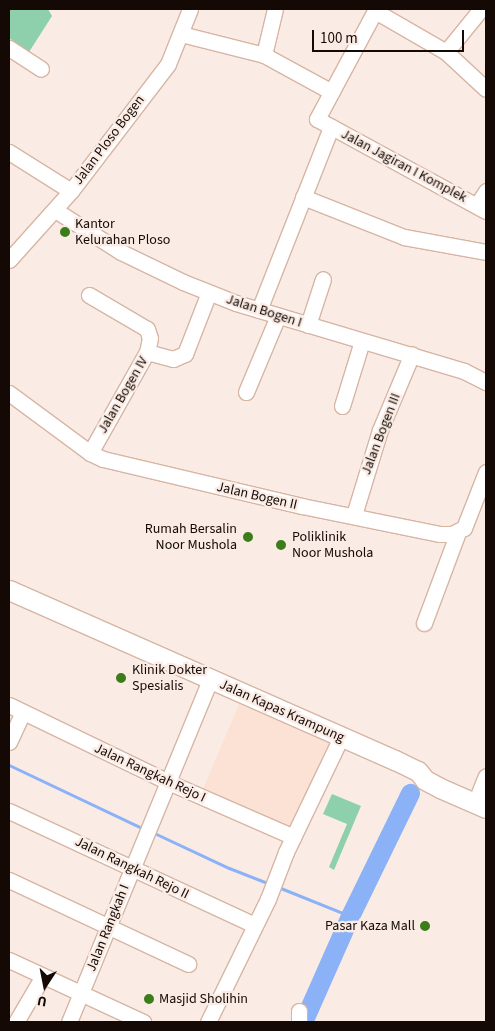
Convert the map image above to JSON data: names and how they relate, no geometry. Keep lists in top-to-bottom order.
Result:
{
  "streets": {
    "main road": ["Jalan Kapas Krampung"],
    "street": [
      "Jalan Ploso Bogen",
      "Jalan Jagiran I Komplek",
      "Jalan Bogen I",
      "Jalan Bogen IV",
      "Jalan Bogen III",
      "Jalan Bogen II",
      "Jalan Rangkah Rejo I",
      "Jalan Rangkah Rejo II",
      "Jalan Rangkah I"
    ]
  },
  "crossings": [
    ["Jalan Ploso Bogen", "Jalan Bogen I"],
    ["Jalan Bogen I", "Jalan Bogen IV"],
    ["Jalan Bogen I", "Jalan Bogen III"],
    ["Jalan Bogen IV", "Jalan Bogen II"],
    ["Jalan Bogen III", "Jalan Bogen II"],
    ["Jalan Kapas Krampung", "Jalan Rangkah I"],
    ["Jalan Rangkah Rejo I", "Jalan Rangkah I"],
    ["Jalan Rangkah Rejo II", "Jalan Rangkah I"]
  ],
  "places": [
    "Kantor Kelurahan Ploso",
    "Rumah Bersalin Noor Mushola",
    "Poliklinik Noor Mushola",
    "Klinik Dokter Spesialis",
    "Pasar Kaza Mall",
    "Masjid Sholihin"
  ],
  "scale_bar": "100 m",
  "north": "bottom"
}
